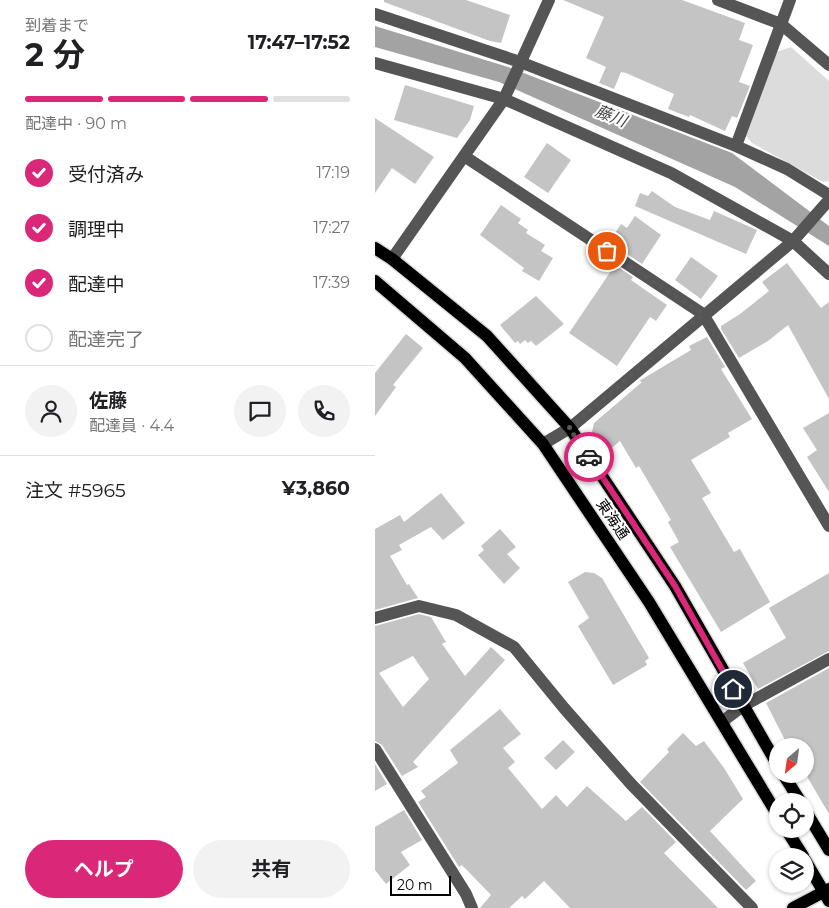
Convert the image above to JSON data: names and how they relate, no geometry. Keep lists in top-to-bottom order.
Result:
{
  "streets": {
    "main road": ["東海通"]
  },
  "water": ["藤川"],
  "scale_bar": "20 m",
  "north": "bottom left",
  "page": {
    "heading": ["2 分", "到着まで", "17:47–17:52"],
    "panel": [
      "佐藤",
      "配達員 · 4.4",
      "注文 #5965",
      "¥3,860"
    ],
    "bar": "配達中 · 90 m",
    "list": [
      ["受付済み", "17:19"],
      ["調理中", "17:27"],
      ["配達中", "17:39"],
      "配達完了"
    ],
    "buttons": ["ヘルプ", "共有"],
    "scale": "20 m"
  }
}
